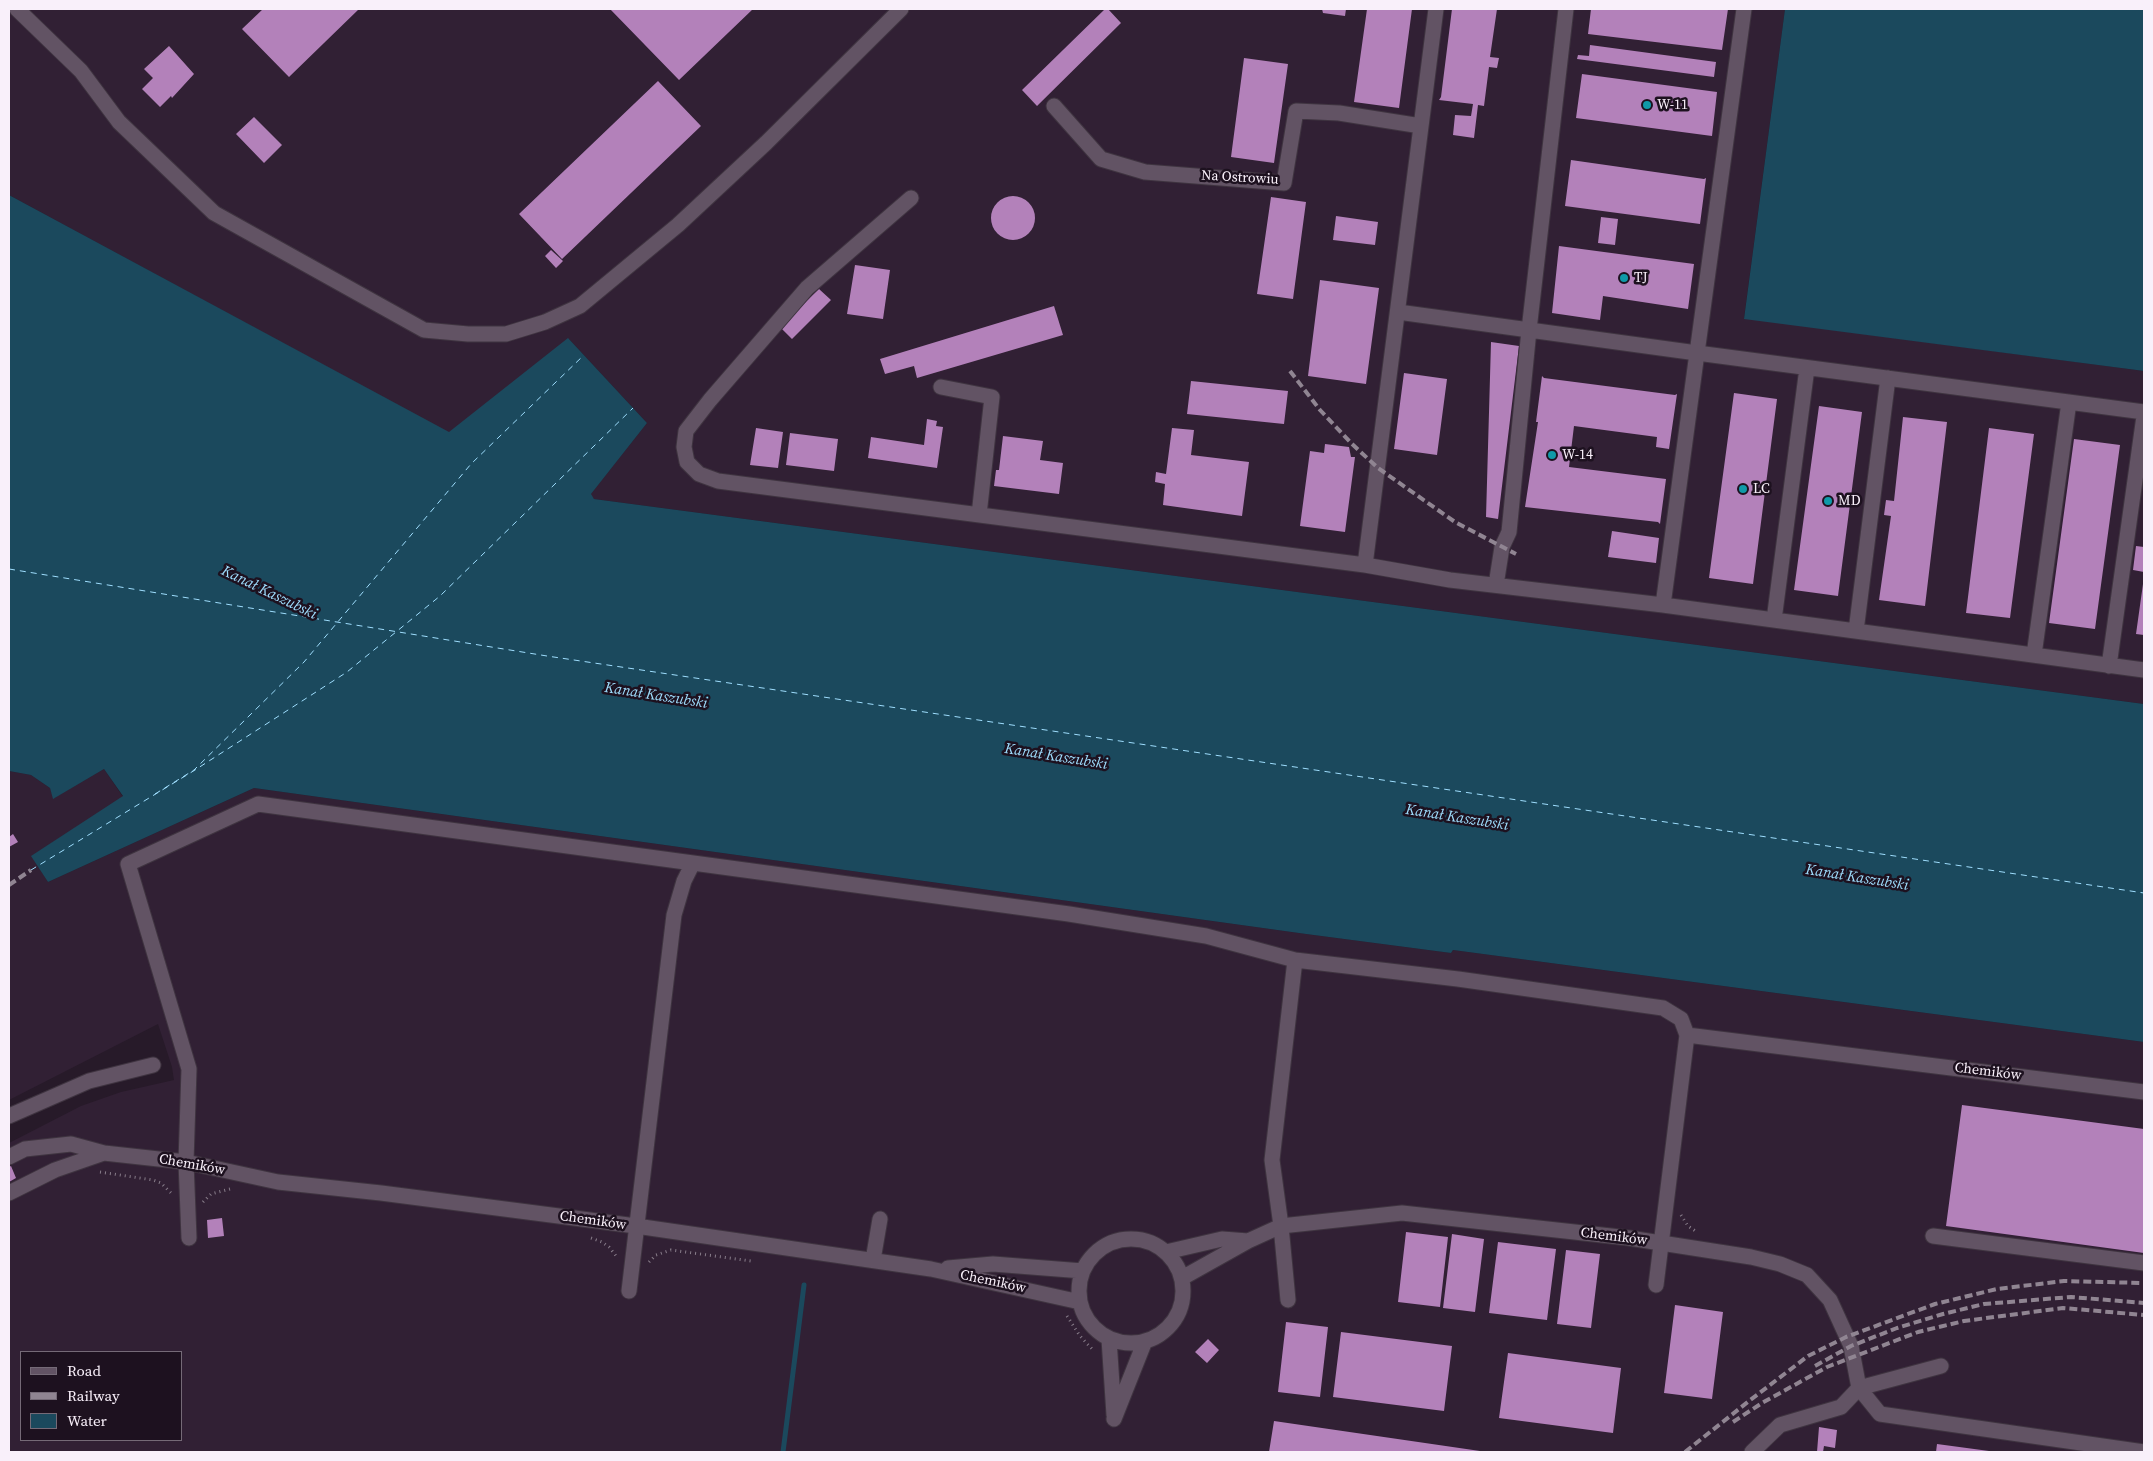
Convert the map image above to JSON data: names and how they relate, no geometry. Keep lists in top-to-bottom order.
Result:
{
  "streets": {
    "lane": ["Na Ostrowiu", "Chemików"]
  },
  "water": ["Kanał Kaszubski"],
  "places": [
    "W-11",
    "TJ",
    "W-14",
    "LC",
    "MD"
  ],
  "legend": ["Road", "Railway", "Water"]
}
